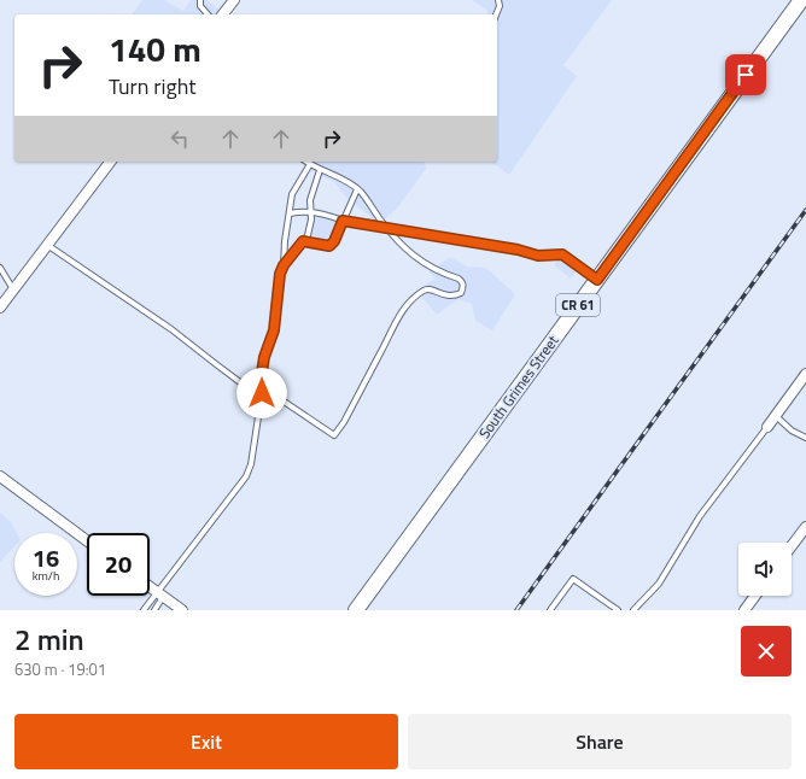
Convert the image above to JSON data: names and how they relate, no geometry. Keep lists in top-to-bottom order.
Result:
{
  "streets": {
    "main road": ["CR 61", "South Grimes Street"]
  },
  "page": {
    "turn": ["140 m", "Turn right"],
    "speed": "16 km/h",
    "limit": "20",
    "heading": ["2 min", "630 m · 19:01"],
    "buttons": ["Exit", "Share"]
  }
}
